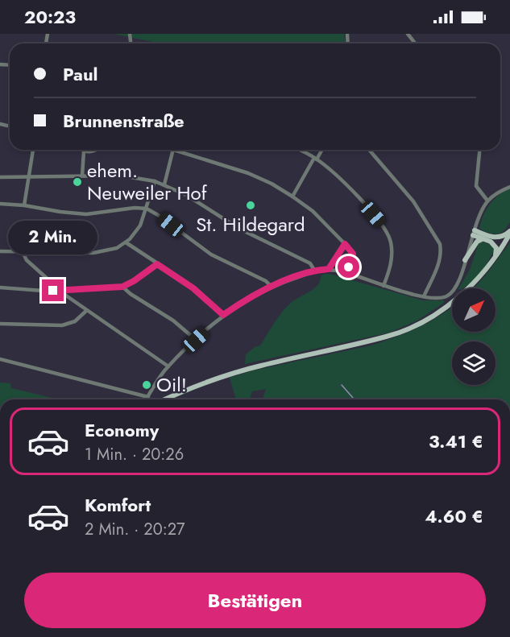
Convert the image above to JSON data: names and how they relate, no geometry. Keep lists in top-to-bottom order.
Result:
{
  "places": ["ehem. Neuweiler Hof", "St. Hildegard", "Oil!"],
  "north": "top right",
  "page": {
    "status": "20:23",
    "banner": ["Paul", "Brunnenstraße"],
    "bubble": "2 Min.",
    "list": [
      {
        "name": "Economy",
        "note": "1 Min. · 20:26",
        "value": "3.41 €"
      },
      {
        "name": "Komfort",
        "note": "2 Min. · 20:27",
        "value": "4.60 €"
      }
    ],
    "buttons": "Bestätigen"
  }
}
